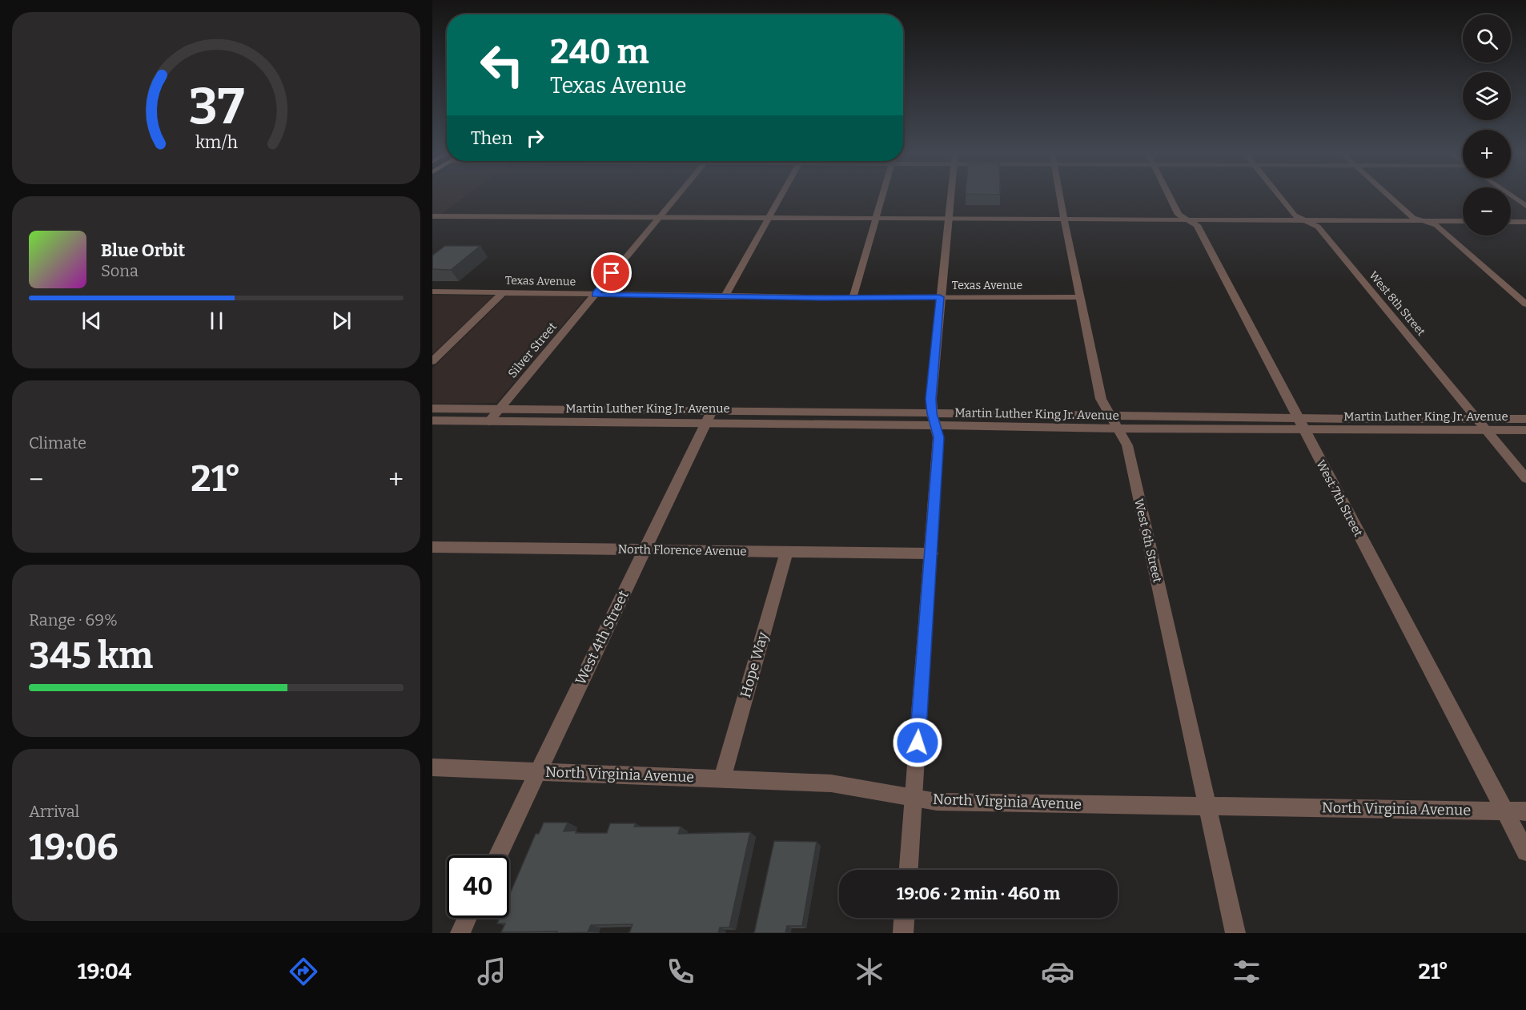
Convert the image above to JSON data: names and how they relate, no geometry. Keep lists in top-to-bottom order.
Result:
{
  "streets": {
    "street": [
      "Texas Avenue",
      "West 8th Street",
      "Silver Street",
      "Martin Luther King Jr. Avenue",
      "West 7th Street",
      "West 6th Street",
      "North Florence Avenue",
      "West 4th Street",
      "Hope Way",
      "North Virginia Avenue"
    ]
  },
  "crossings": [
    ["Texas Avenue", "Silver Street"],
    ["Texas Avenue", "West 6th Street"],
    ["West 8th Street", "Martin Luther King Jr. Avenue"],
    ["Silver Street", "Martin Luther King Jr. Avenue"],
    ["Martin Luther King Jr. Avenue", "West 7th Street"],
    ["Martin Luther King Jr. Avenue", "West 6th Street"],
    ["Martin Luther King Jr. Avenue", "West 4th Street"],
    ["West 7th Street", "North Virginia Avenue"],
    ["West 6th Street", "North Virginia Avenue"],
    ["North Florence Avenue", "West 4th Street"],
    ["North Florence Avenue", "Hope Way"],
    ["West 4th Street", "North Virginia Avenue"],
    ["Hope Way", "North Virginia Avenue"]
  ],
  "page": {
    "map_buttons": ["+", "−"],
    "turn": ["240 m", "Texas Avenue"],
    "then": "Then",
    "song": ["Blue Orbit", "Sona"],
    "tile": [
      "Climate",
      ["Range · 69%", "345 km"],
      ["Arrival", "19:06"]
    ],
    "heat": ["−", "21°", "+"],
    "limit": "40",
    "trip": "19:06 · 2 min · 460 m",
    "tabs": ["19:04", "21°"],
    "gauge": ["37", "km/h"]
  }
}
